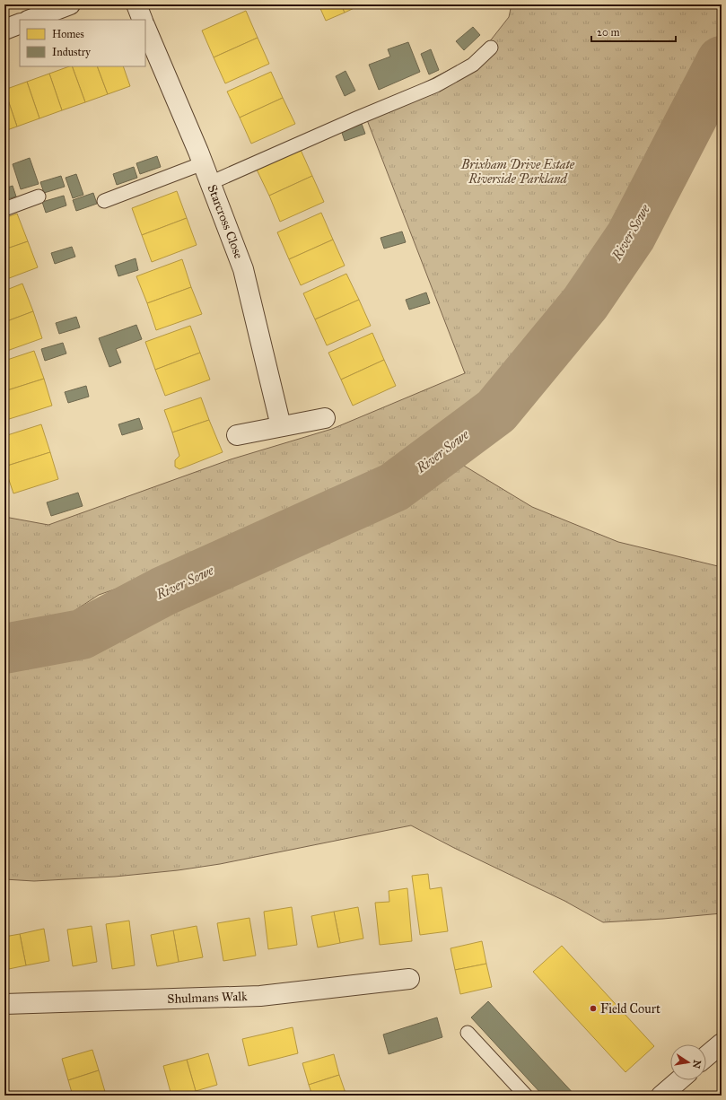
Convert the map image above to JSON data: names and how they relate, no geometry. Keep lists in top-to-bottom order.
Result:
{
  "streets": {
    "street": ["Starcross Close", "Shulmans Walk"]
  },
  "water": ["River Sowe"],
  "parks": ["Brixham Drive Estate Riverside Parkland"],
  "places": ["Field Court"],
  "legend": ["Homes", "Industry"],
  "scale_bar": "20 m",
  "north": "right"
}
